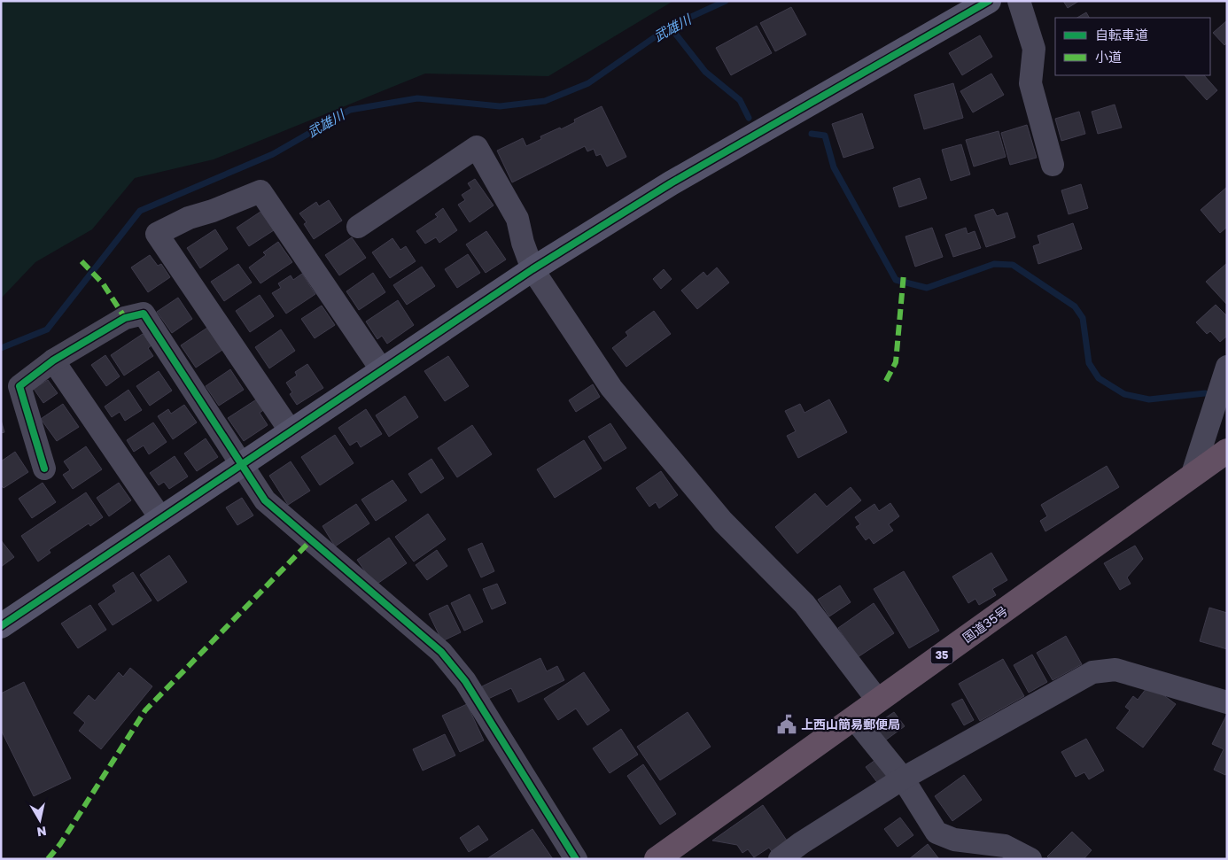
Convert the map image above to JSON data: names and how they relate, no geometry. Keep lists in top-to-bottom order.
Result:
{
  "streets": {
    "highway": ["国道35号", "35"]
  },
  "water": ["武雄川"],
  "places": {
    "public building": ["上西山簡易郵便局"]
  },
  "legend": ["自転車道", "小道"],
  "north": "bottom"
}
